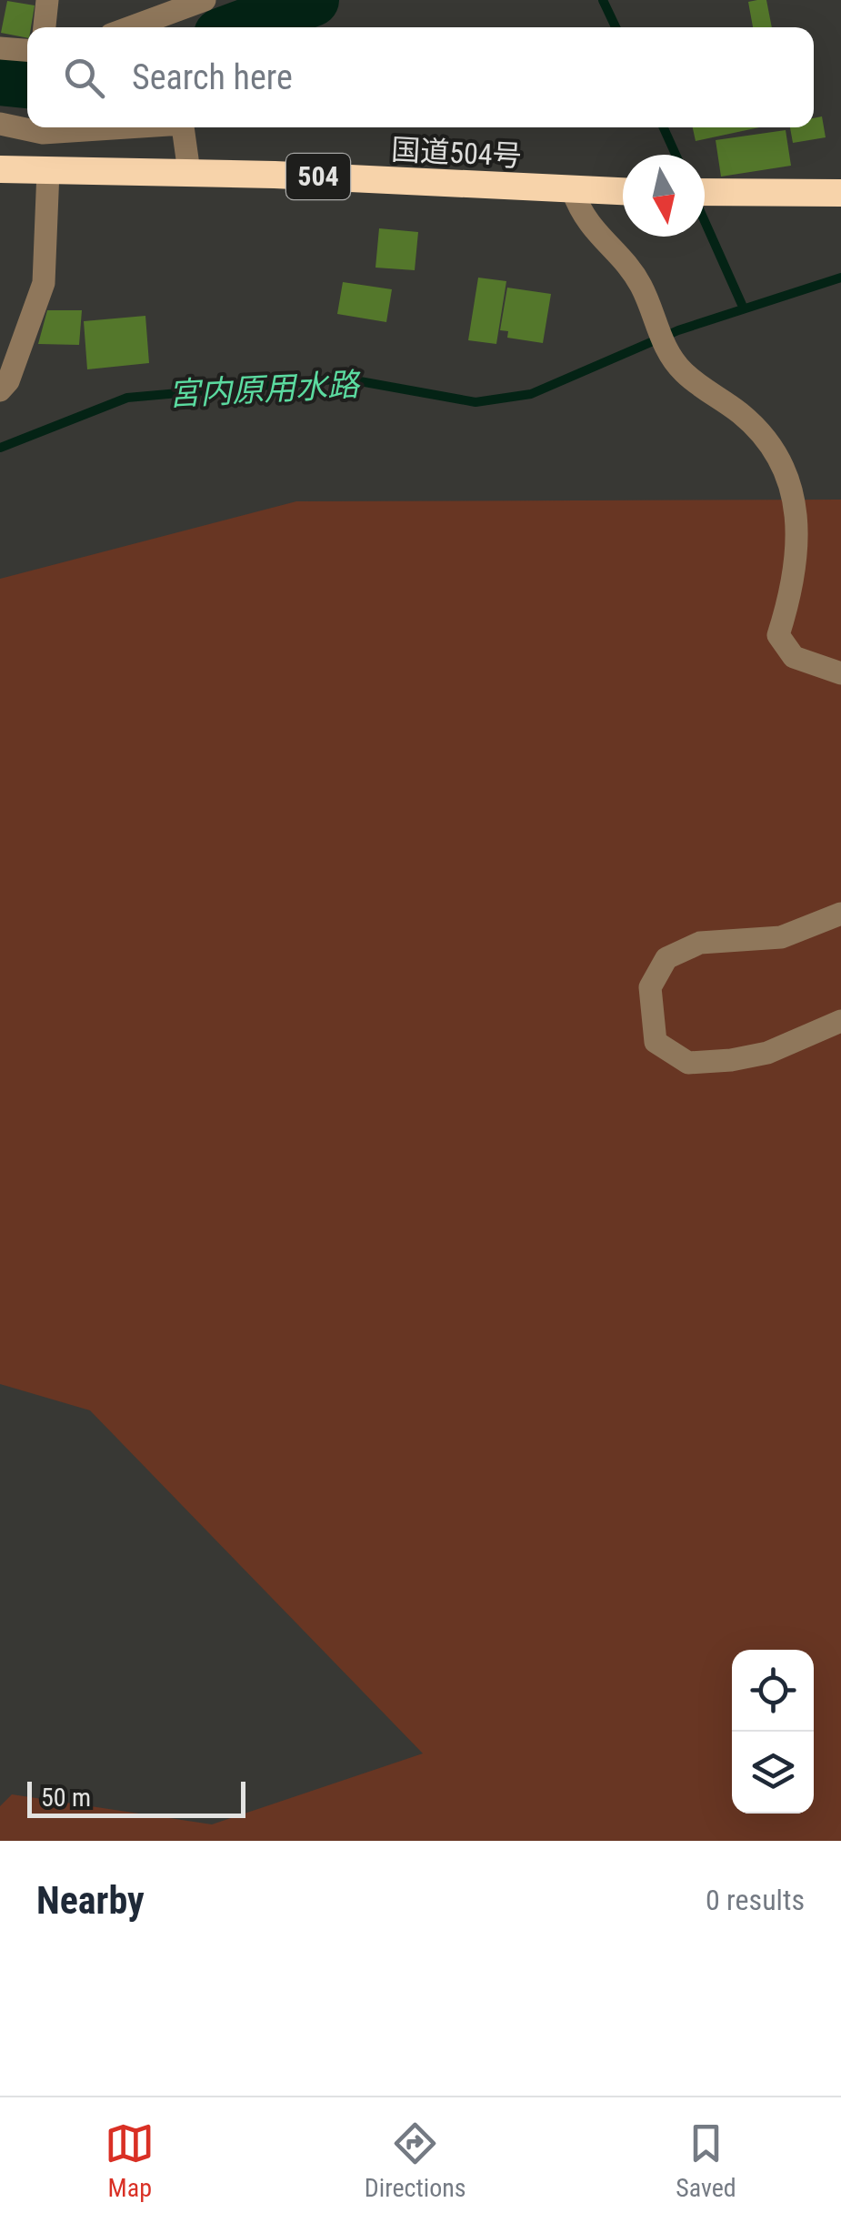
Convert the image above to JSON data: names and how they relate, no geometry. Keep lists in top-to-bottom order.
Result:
{
  "streets": {
    "highway": ["国道504号", "504"]
  },
  "water": ["宮内原用水路"],
  "scale_bar": "50 m",
  "north": "bottom",
  "page": {
    "search": "Search here",
    "scale": "50 m",
    "heading": ["Nearby", "0 results"],
    "nav": ["Map", "Directions", "Saved"]
  }
}
